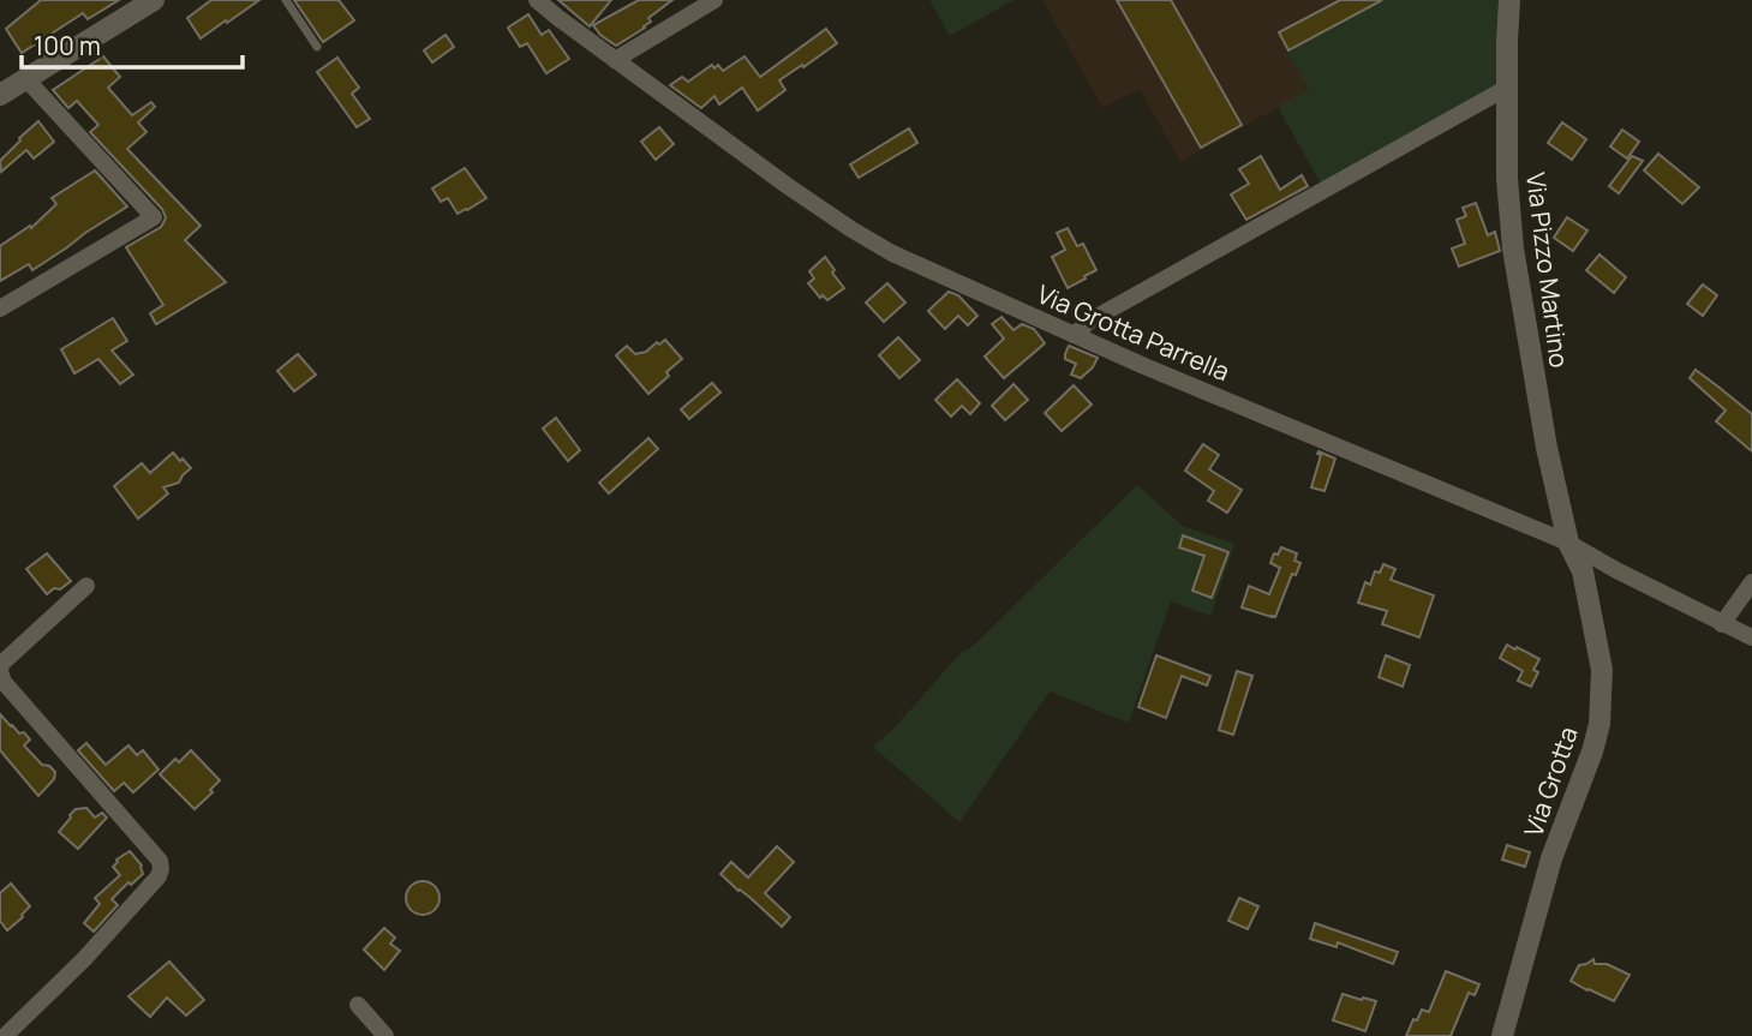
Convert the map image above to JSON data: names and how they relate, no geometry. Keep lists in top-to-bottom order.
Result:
{
  "streets": {
    "street": ["Via Pizzo Martino", "Via Grotta Parrella", "Via Grotta"]
  },
  "crossings": [
    ["Via Pizzo Martino", "Via Grotta Parrella"],
    ["Via Pizzo Martino", "Via Grotta"],
    ["Via Grotta Parrella", "Via Grotta"]
  ],
  "scale_bar": "100 m"
}
